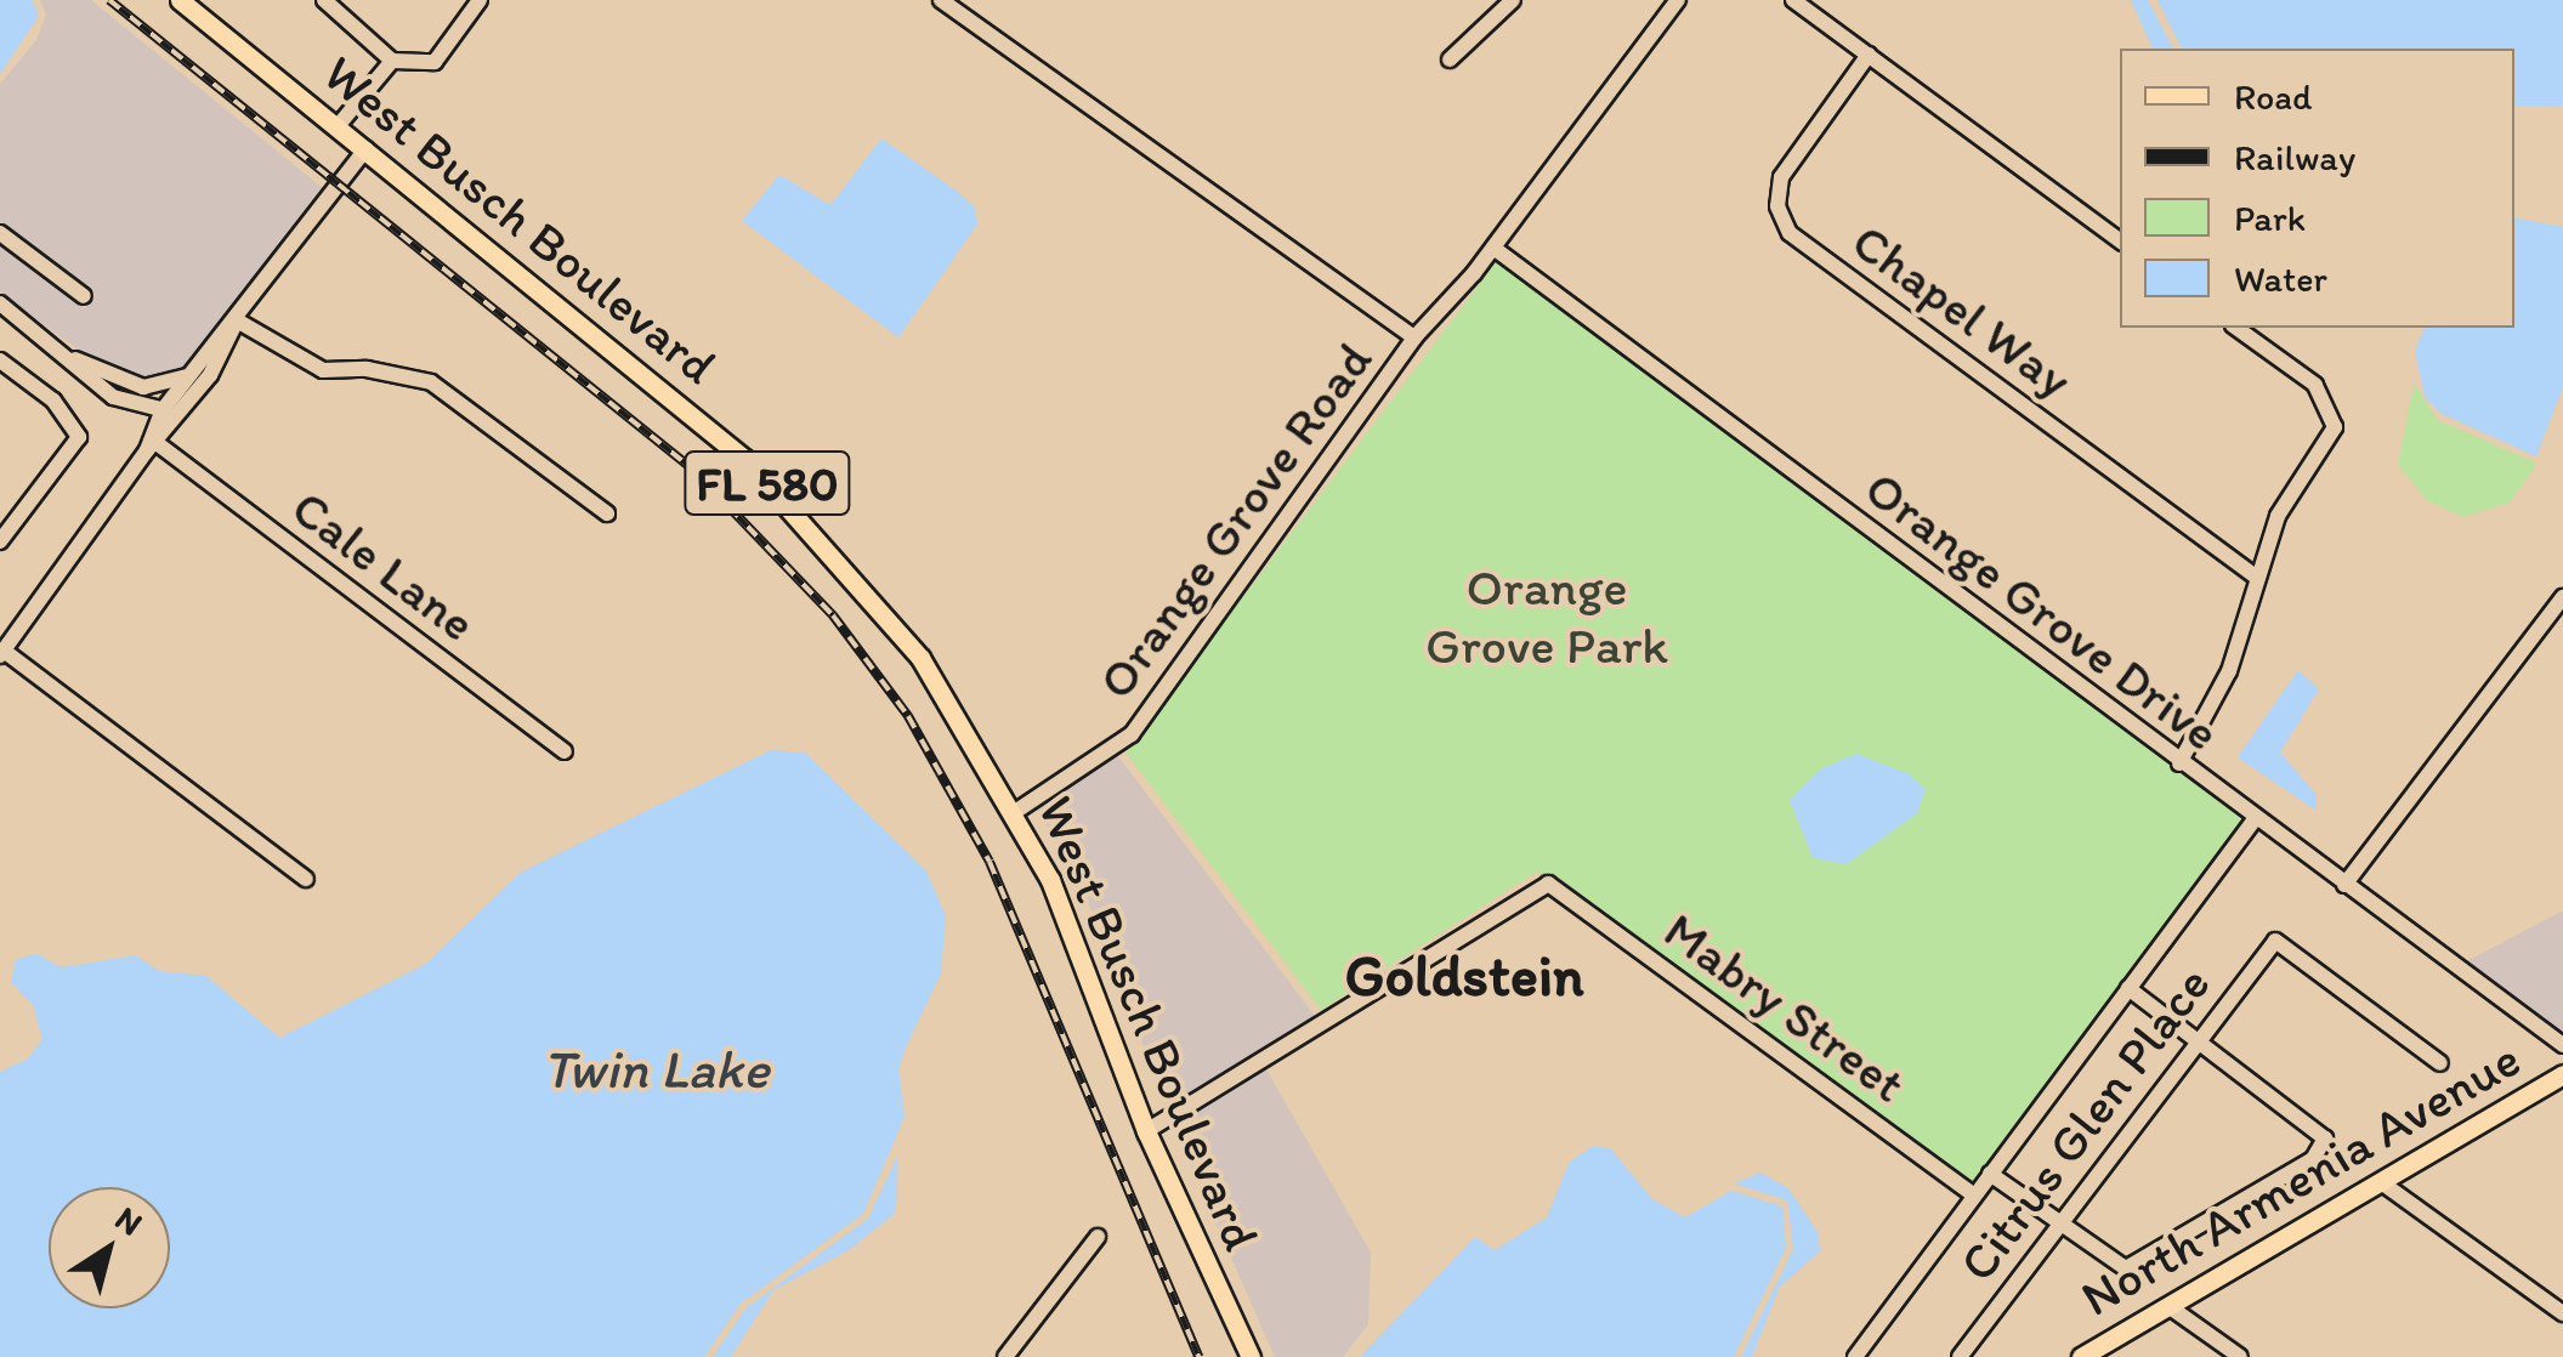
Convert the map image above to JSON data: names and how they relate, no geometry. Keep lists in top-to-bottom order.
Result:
{
  "streets": {
    "main road": ["West Busch Boulevard", "FL 580", "North Armenia Avenue"],
    "street": [
      "Chapel Way",
      "Orange Grove Road",
      "Cale Lane",
      "Orange Grove Drive",
      "Mabry Street",
      "Citrus Glen Place"
    ]
  },
  "crossings": [
    ["West Busch Boulevard", "Orange Grove Road"],
    ["West Busch Boulevard", "Mabry Street"],
    ["Orange Grove Road", "Orange Grove Drive"]
  ],
  "districts": ["Goldstein"],
  "water": ["Twin Lake"],
  "parks": ["Orange Grove Park"],
  "legend": [
    "Road",
    "Railway",
    "Park",
    "Water"
  ],
  "north": "top right"
}
